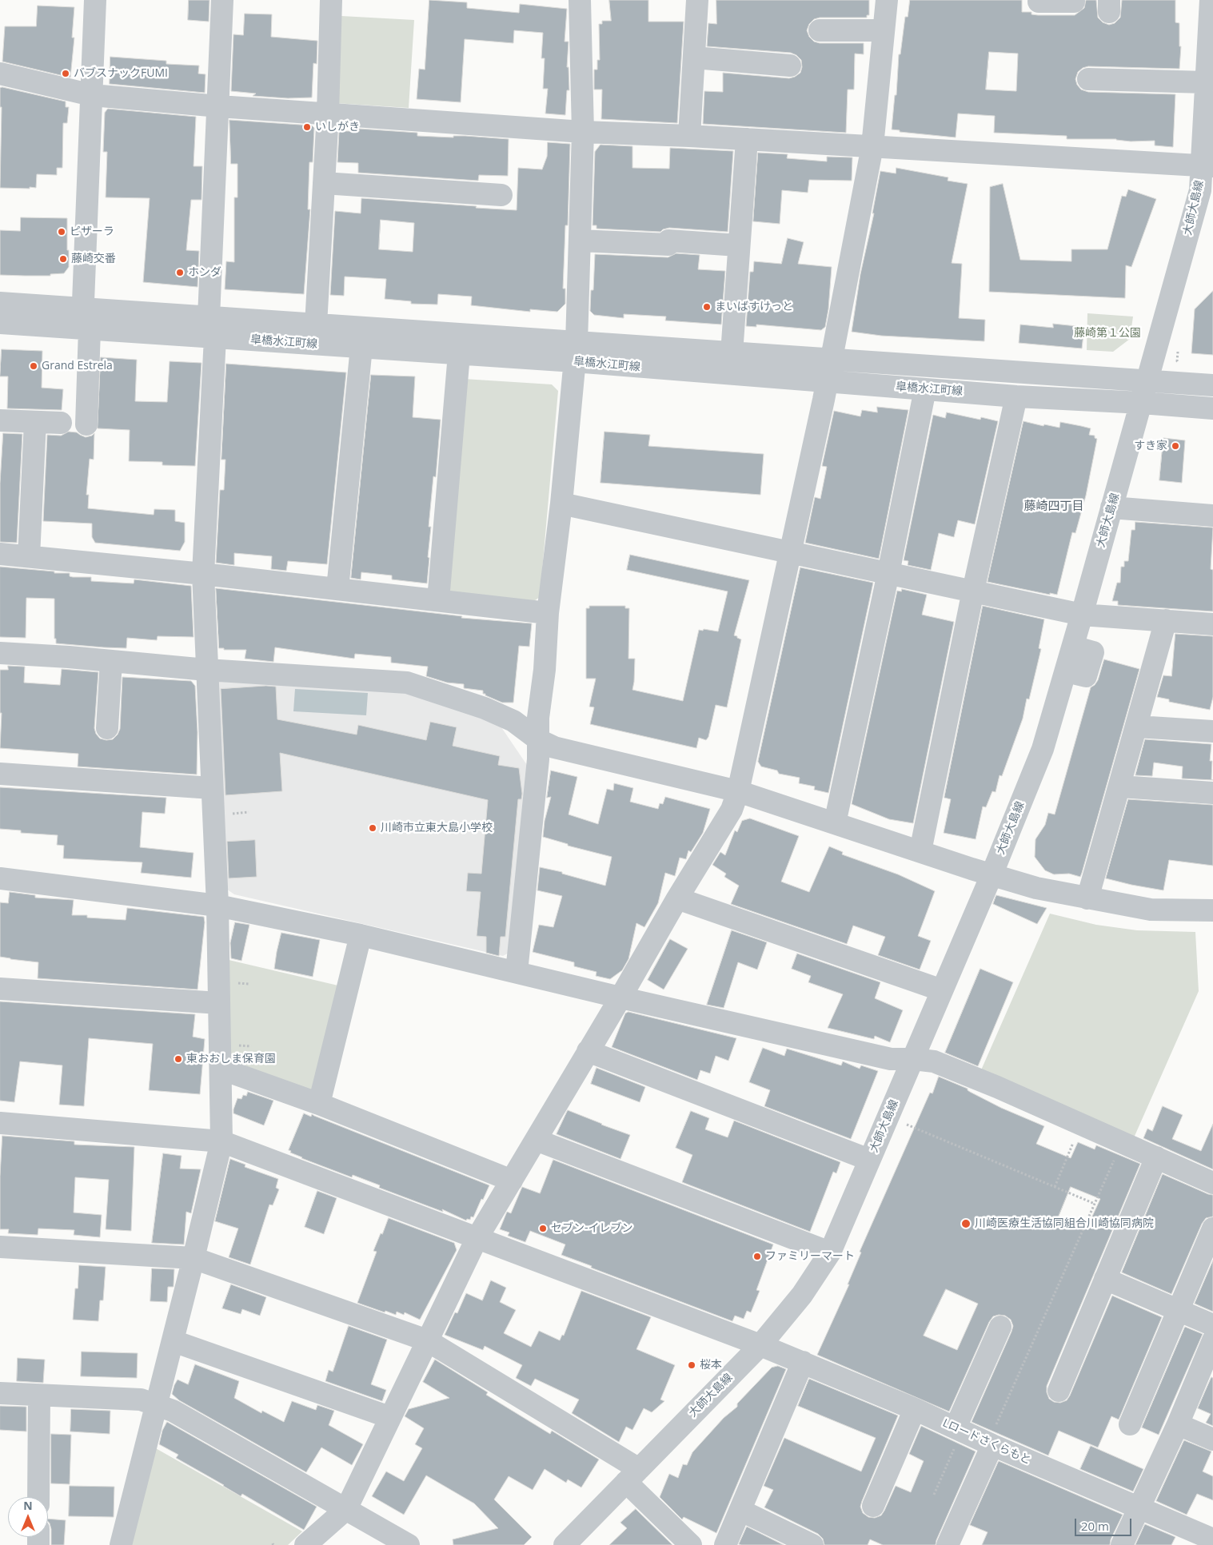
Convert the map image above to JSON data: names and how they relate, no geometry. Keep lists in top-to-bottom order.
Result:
{
  "streets": {
    "street": ["大師大島線", "皐橋水江町線", "Lロードさくらもと"]
  },
  "crossings": [
    ["大師大島線", "皐橋水江町線"],
    ["大師大島線", "Lロードさくらもと"]
  ],
  "districts": ["藤崎四丁目"],
  "parks": ["藤崎第１公園"],
  "places": [
    "バブスナックFUMI",
    "いしがき",
    "ピザーラ",
    "藤崎交番",
    "ホンダ",
    "まいばすけっと",
    "Grand Estrela",
    "すき家",
    "川崎市立東大島小学校",
    "東おおしま保育園",
    "川崎医療生活協同組合川崎協同病院",
    "セブン-イレブン",
    "ファミリーマート",
    "桜本"
  ],
  "scale_bar": "20 m",
  "north": "top"
}
